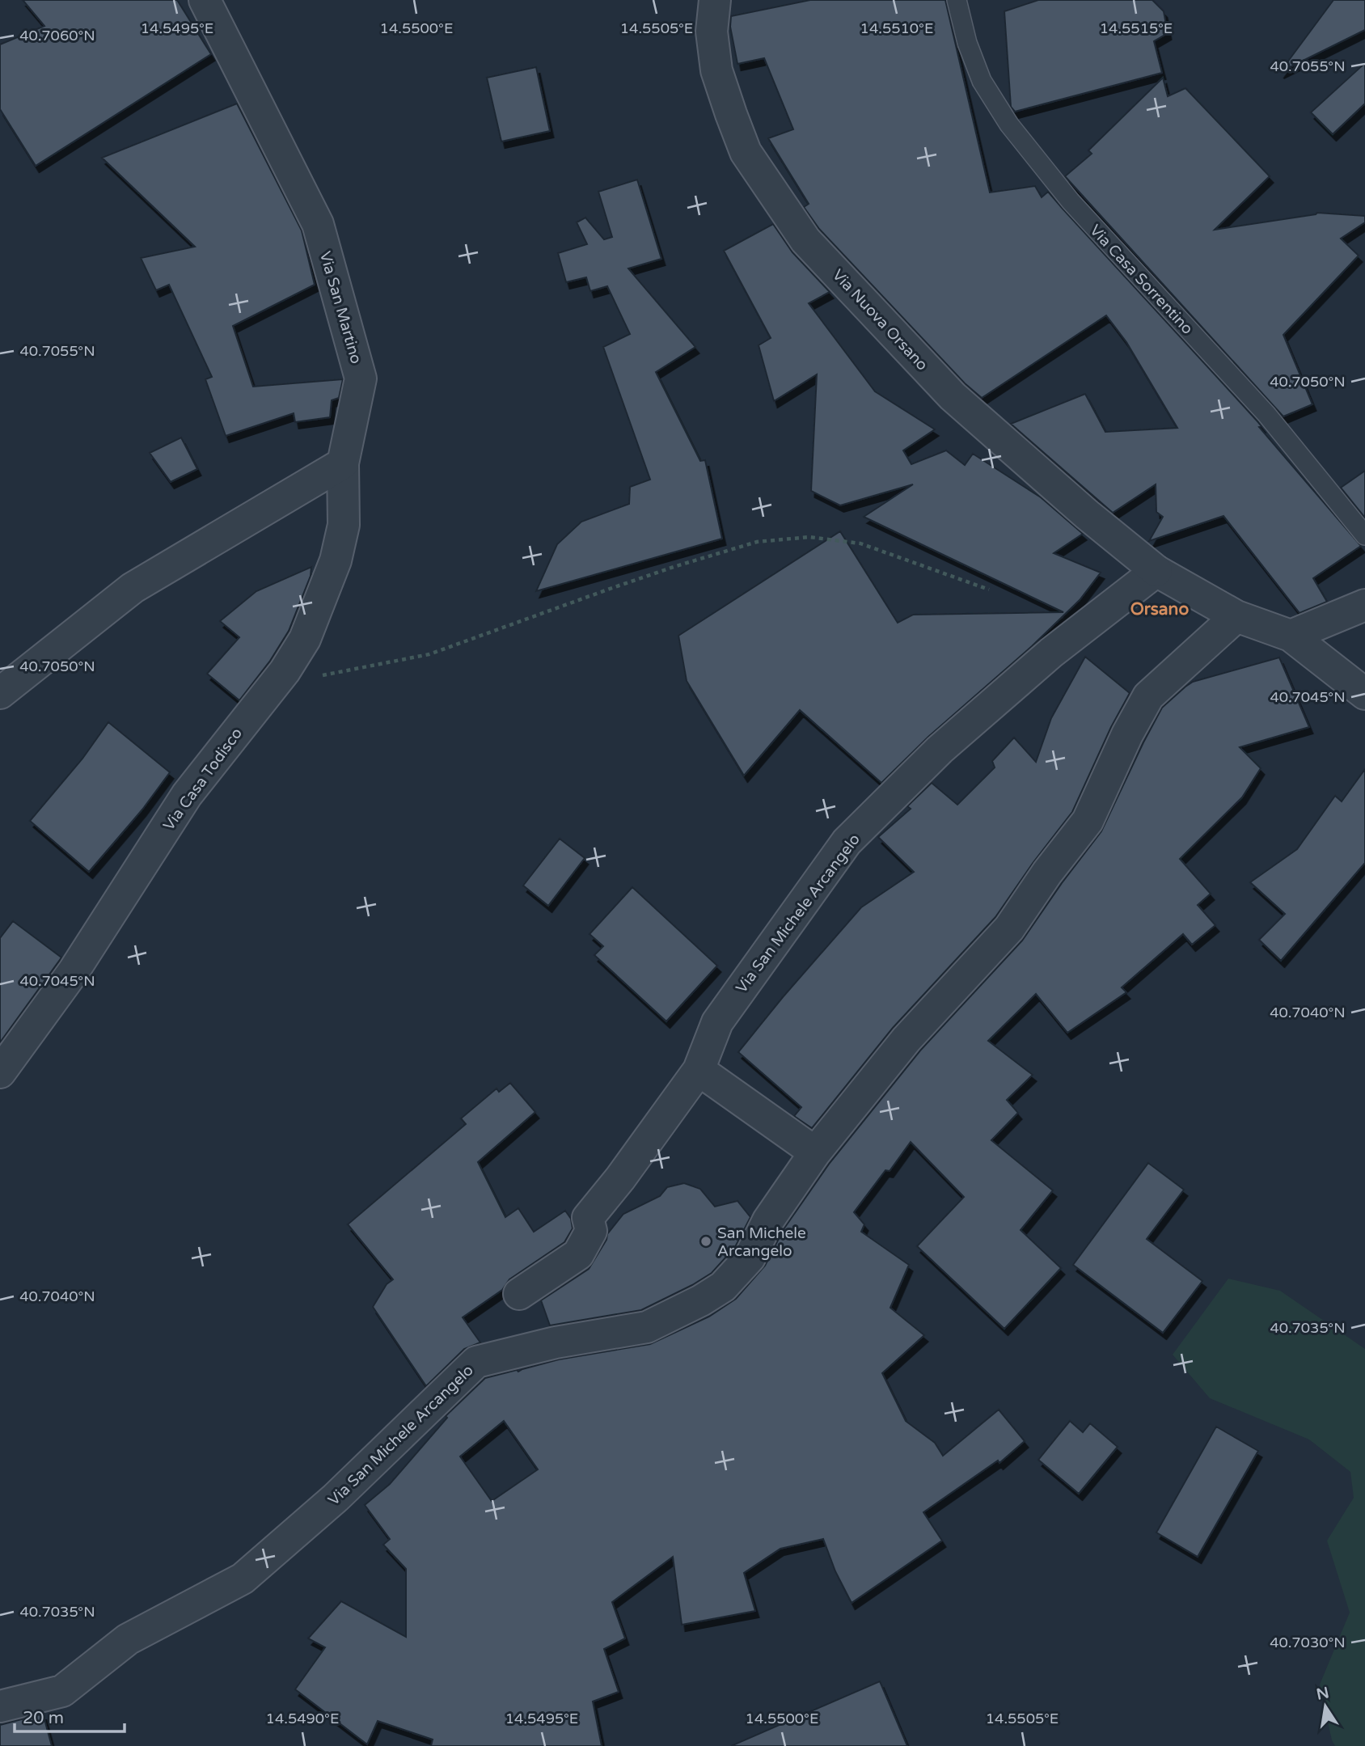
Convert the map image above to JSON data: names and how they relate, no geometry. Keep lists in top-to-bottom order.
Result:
{
  "streets": {
    "street": [
      "Via San Martino",
      "Via Nuova Orsano",
      "Via Casa Todisco",
      "Via San Michele Arcangelo"
    ],
    "lane": ["Via Casa Sorrentino"]
  },
  "crossings": [
    ["Via San Martino", "Via Casa Todisco"],
    ["Via Nuova Orsano", "Via San Michele Arcangelo"]
  ],
  "districts": ["Orsano"],
  "places": ["San Michele Arcangelo"],
  "scale_bar": "20 m",
  "north": "top",
  "coordinates": [
    "14.5495°E",
    "14.5500°E",
    "14.5505°E",
    "14.5510°E",
    "14.5515°E",
    "40.7060°N",
    "40.7055°N",
    "40.7050°N",
    "40.7045°N",
    "40.7040°N",
    "40.7035°N",
    "40.7030°N",
    "14.5490°E"
  ]
}
